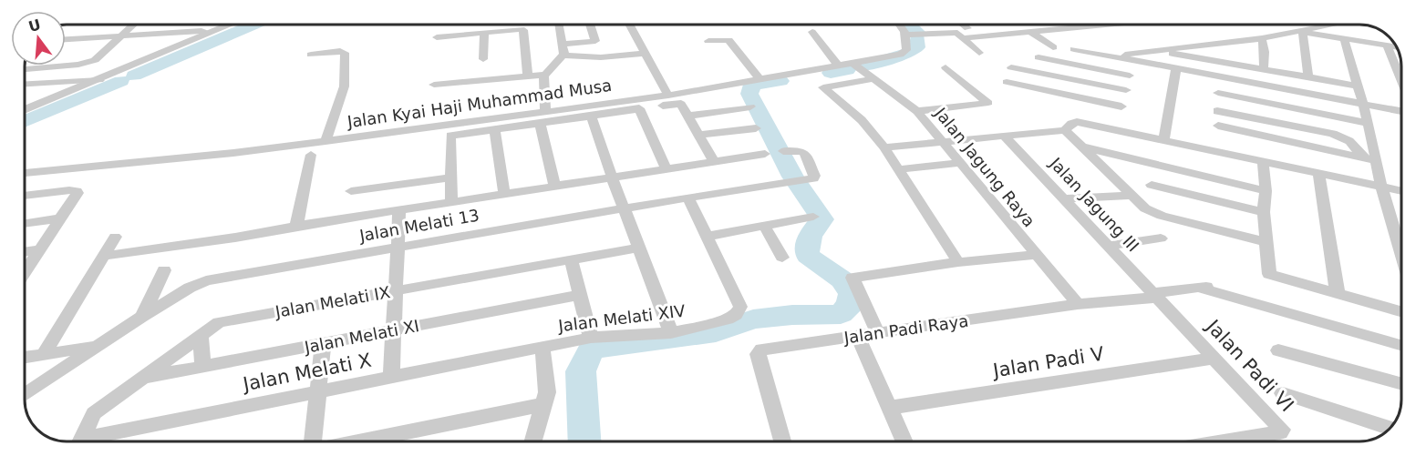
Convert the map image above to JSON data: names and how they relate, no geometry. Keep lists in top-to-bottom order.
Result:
{
  "streets": {
    "street": [
      "Jalan Kyai Haji Muhammad Musa",
      "Jalan Jagung Raya",
      "Jalan Jagung III",
      "Jalan Melati 13",
      "Jalan Melati IX",
      "Jalan Melati XIV",
      "Jalan Padi Raya",
      "Jalan Melati XI",
      "Jalan Padi V",
      "Jalan Padi VI",
      "Jalan Melati X"
    ]
  },
  "crossings": [
    ["Jalan Kyai Haji Muhammad Musa", "Jalan Jagung Raya"],
    ["Jalan Jagung Raya", "Jalan Jagung III"],
    ["Jalan Jagung Raya", "Jalan Padi Raya"],
    ["Jalan Jagung III", "Jalan Padi Raya"],
    ["Jalan Jagung III", "Jalan Padi VI"],
    ["Jalan Melati 13", "Jalan Melati XIV"],
    ["Jalan Melati IX", "Jalan Melati XI"],
    ["Jalan Melati XIV", "Jalan Melati X"],
    ["Jalan Padi Raya", "Jalan Padi VI"],
    ["Jalan Padi V", "Jalan Padi VI"]
  ],
  "north": "top"
}
